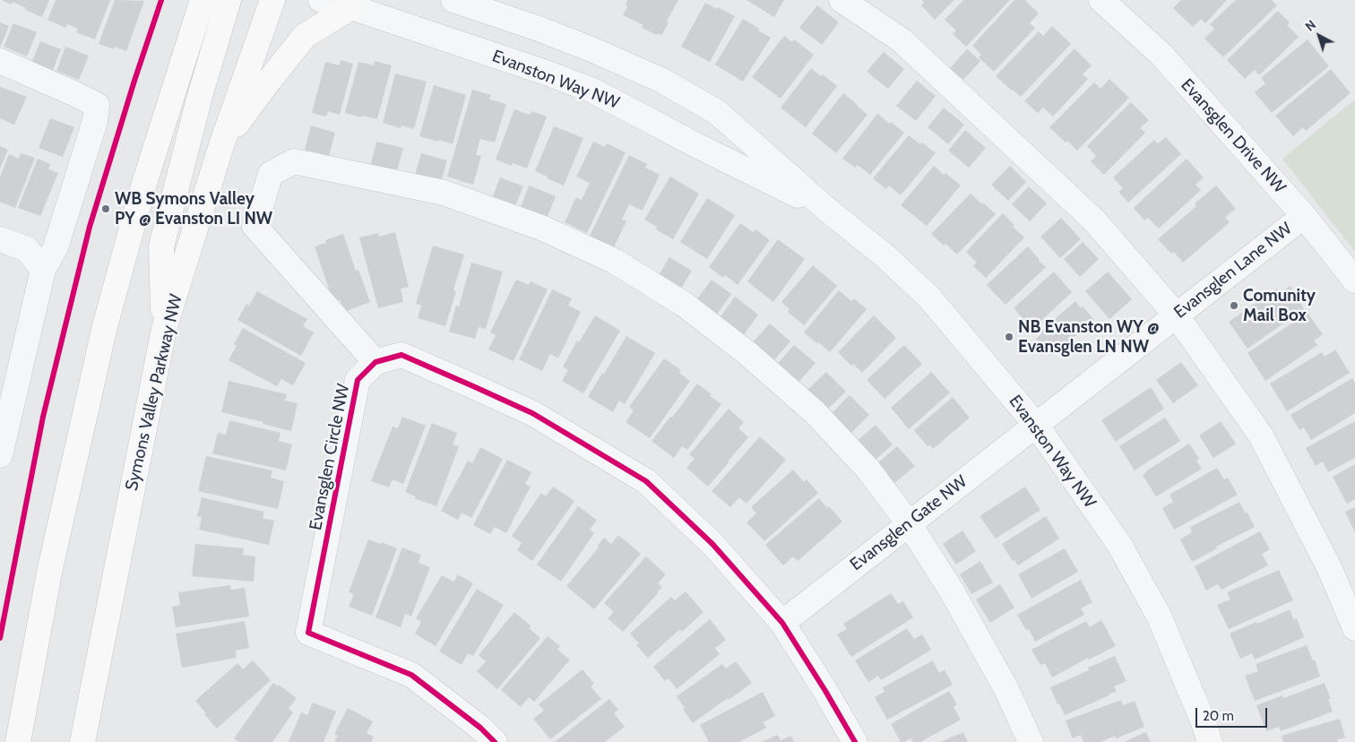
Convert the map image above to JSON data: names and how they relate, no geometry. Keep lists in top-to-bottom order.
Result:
{
  "streets": {
    "main road": ["Symons Valley Parkway NW"],
    "street": [
      "Evanston Way NW",
      "Evansglen Drive NW",
      "Evansglen Lane NW",
      "Evansglen Circle NW",
      "Evansglen Gate NW"
    ]
  },
  "crossings": [
    ["Evanston Way NW", "Evansglen Lane NW"],
    ["Evanston Way NW", "Evansglen Gate NW"],
    ["Evansglen Drive NW", "Evansglen Lane NW"],
    ["Evansglen Lane NW", "Evansglen Gate NW"],
    ["Evansglen Circle NW", "Evansglen Gate NW"]
  ],
  "places": ["WB Symons Valley PY @ Evanston LI NW", "Comunity Mail Box", "NB Evanston WY @ Evansglen LN NW"],
  "scale_bar": "20 m",
  "north": "top left"
}
